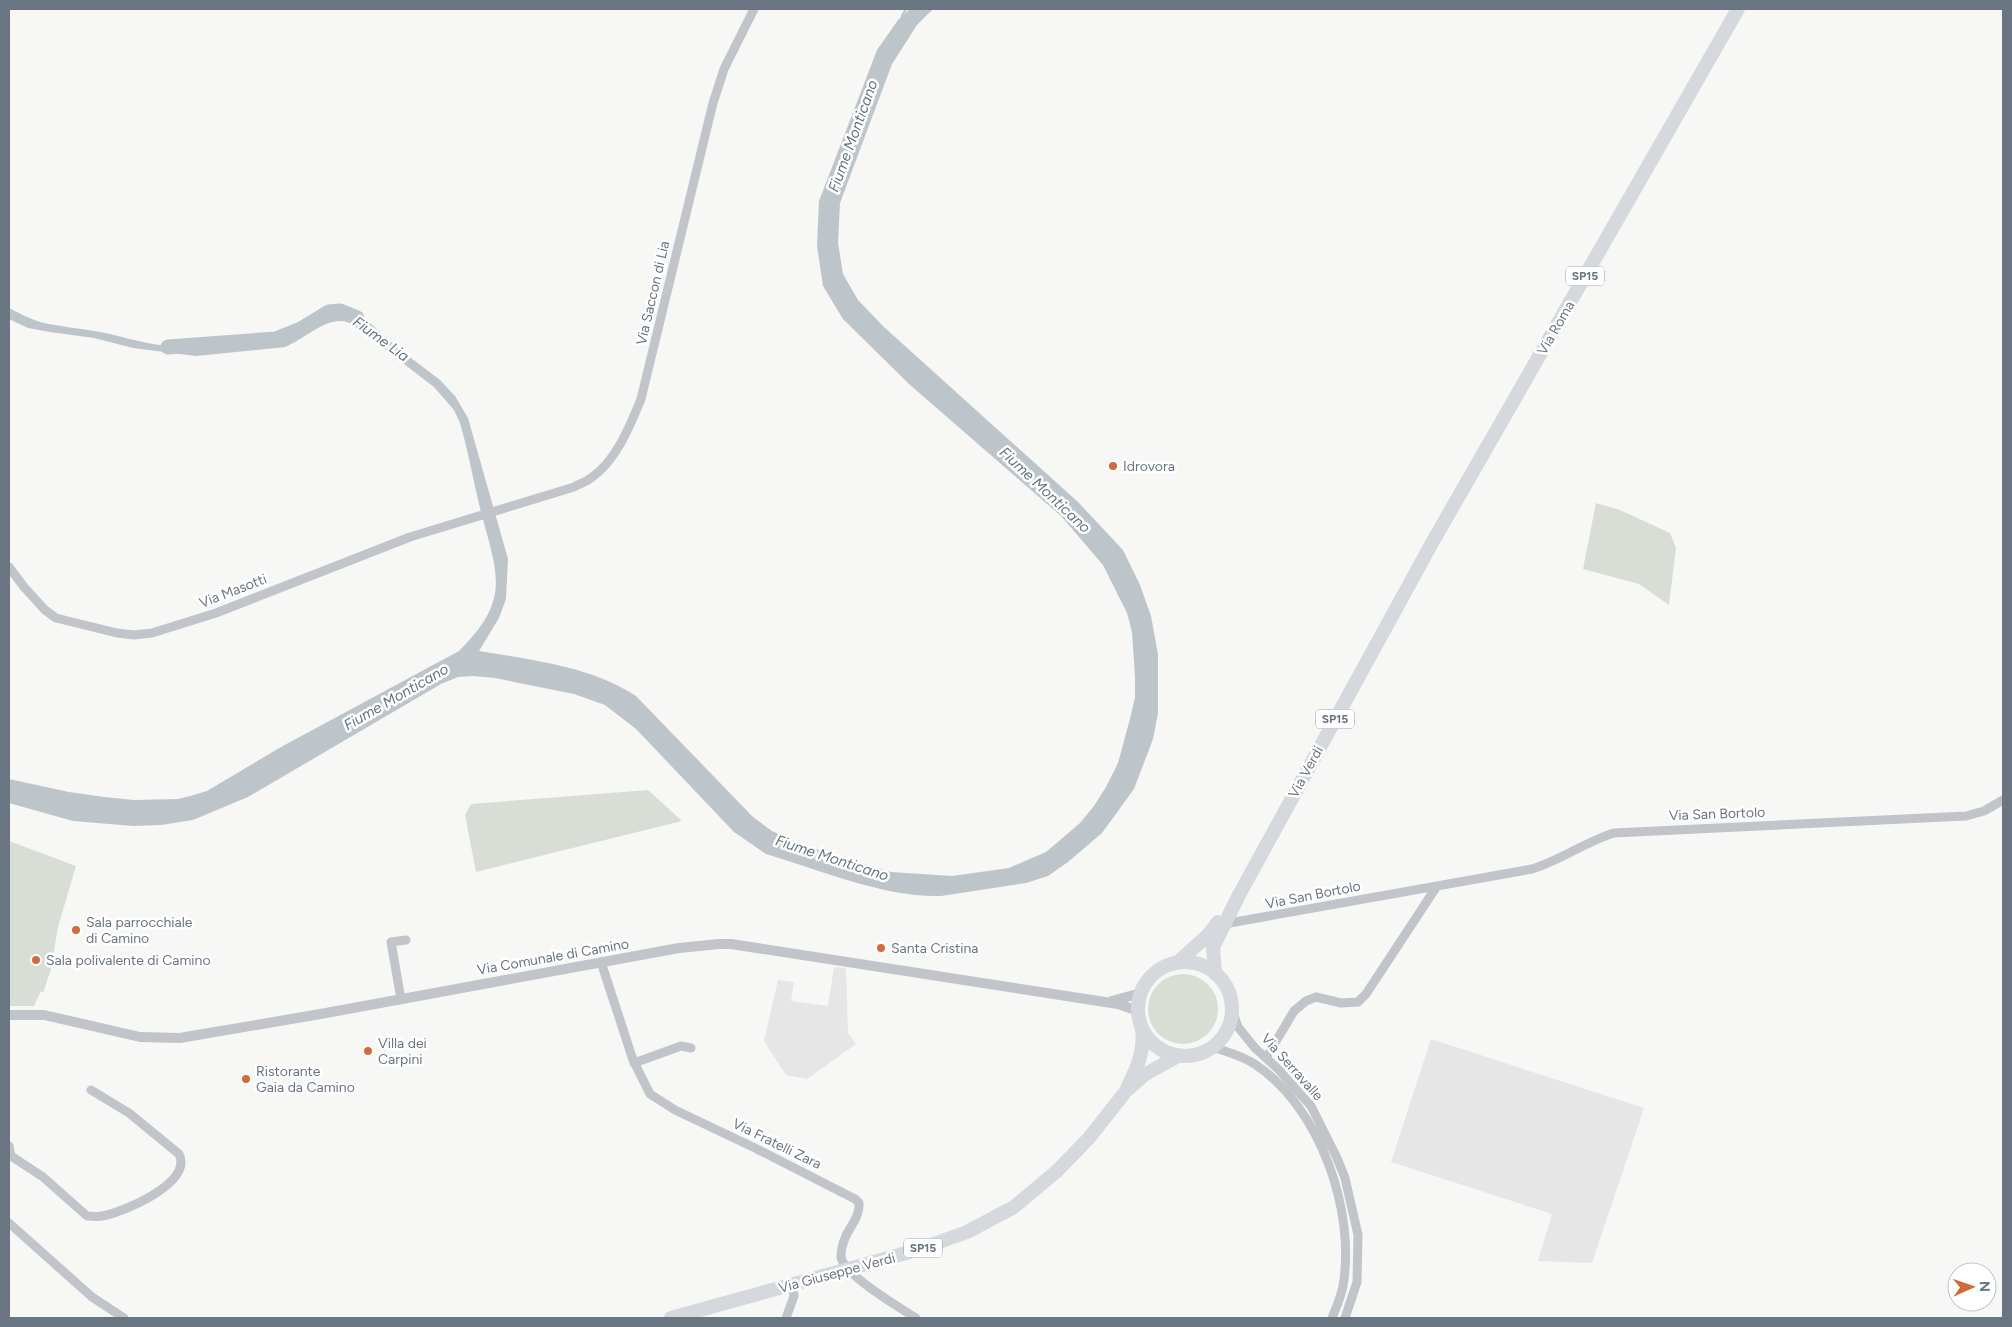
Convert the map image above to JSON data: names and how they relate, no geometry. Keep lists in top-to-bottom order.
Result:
{
  "streets": {
    "main road": [
      "SP15",
      "Via Roma",
      "Via Verdi",
      "Via Giuseppe Verdi"
    ],
    "street": [
      "Via Saccon di Lia",
      "Via Masotti",
      "Via San Bortolo",
      "Via Comunale di Camino",
      "Via Serravalle",
      "Via Fratelli Zara"
    ]
  },
  "crossings": [
    ["SP15", "Via Verdi"],
    ["SP15", "Via San Bortolo"],
    ["SP15", "Via Comunale di Camino"],
    ["SP15", "Via Serravalle"],
    ["SP15", "Via Giuseppe Verdi"],
    ["Via Saccon di Lia", "Via Masotti"],
    ["Via Roma", "Via Verdi"],
    ["Via Comunale di Camino", "Via Serravalle"],
    ["Via Comunale di Camino", "Via Fratelli Zara"],
    ["Via Fratelli Zara", "Via Giuseppe Verdi"]
  ],
  "water": ["Fiume Monticano", "Fiume Lia"],
  "places": [
    "Idrovora",
    "Sala parrocchiale di Camino",
    "Santa Cristina",
    "Sala polivalente di Camino",
    "Villa dei Carpini",
    "Ristorante Gaia da Camino"
  ],
  "north": "right"
}
